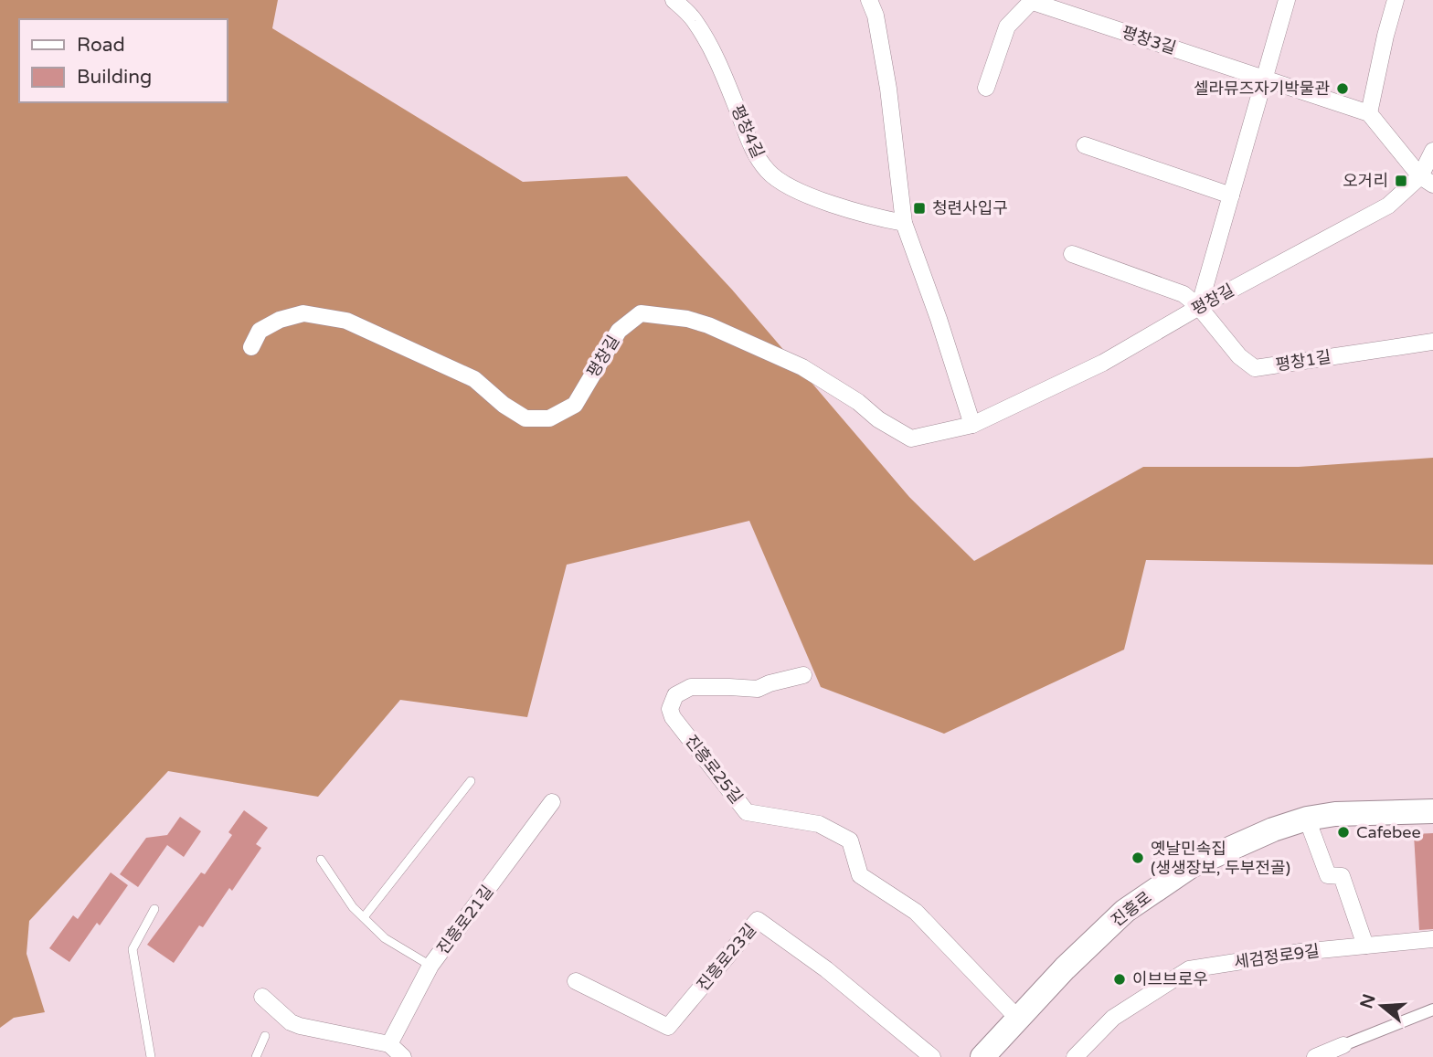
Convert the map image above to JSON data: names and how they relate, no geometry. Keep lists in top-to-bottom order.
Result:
{
  "streets": {
    "main road": ["진흥로"],
    "street": [
      "평창3길",
      "평창4길",
      "평창길",
      "평창1길",
      "진흥로25길",
      "진흥로21길",
      "세검정로9길",
      "진흥로23길"
    ]
  },
  "crossings": [
    ["평창길", "평창1길"],
    ["진흥로25길", "진흥로"]
  ],
  "places": {
    "other": [
      "셀라뮤즈자기박물관",
      "Cafebee",
      "옛날민속집 (생생장보, 두부전골)",
      "이브브로우"
    ],
    "transit": ["오거리", "청련사입구"]
  },
  "legend": ["Road", "Building"],
  "north": "left"
}
